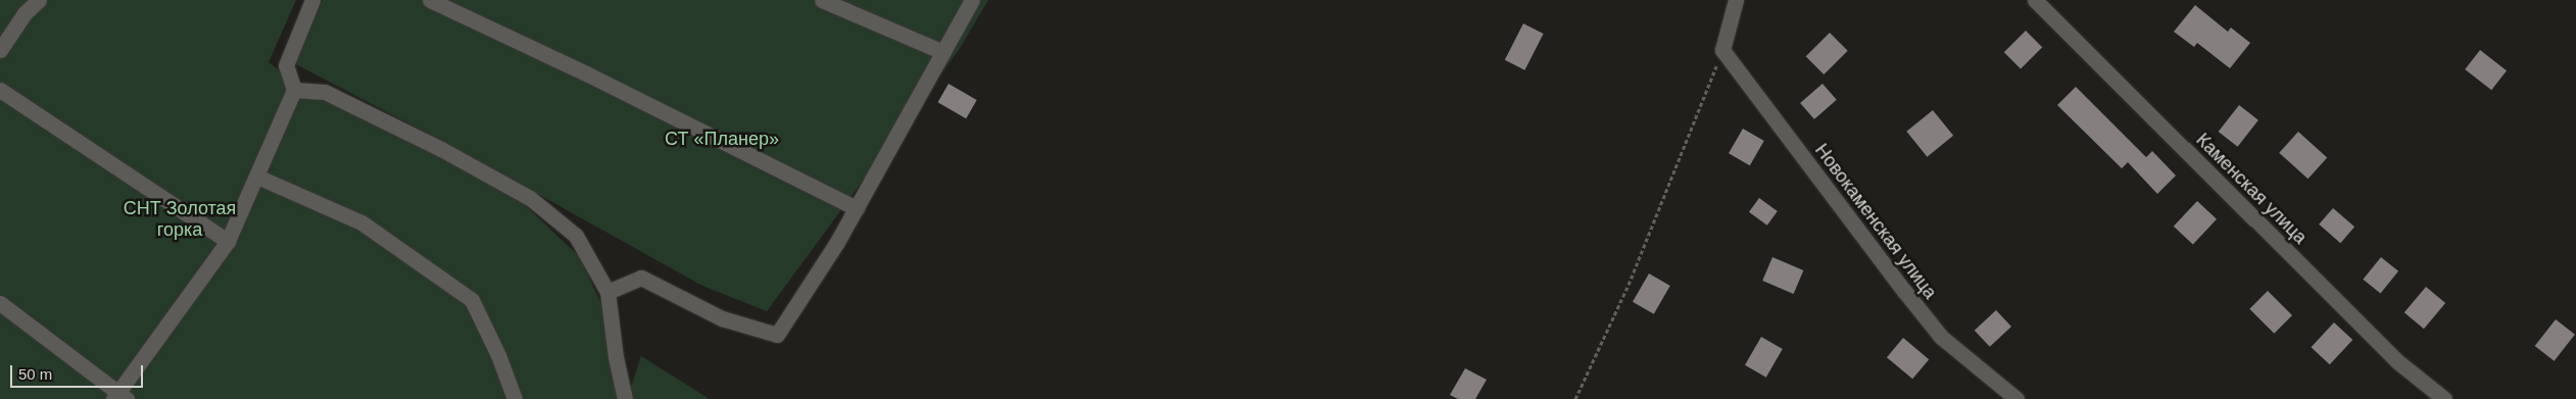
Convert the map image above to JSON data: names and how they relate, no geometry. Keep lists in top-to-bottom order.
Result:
{
  "streets": {
    "street": ["Каменская улица", "Новокаменская улица"]
  },
  "parks": ["СТ «Планер»", "СНТ Золотая горка"],
  "scale_bar": "50 m"
}
